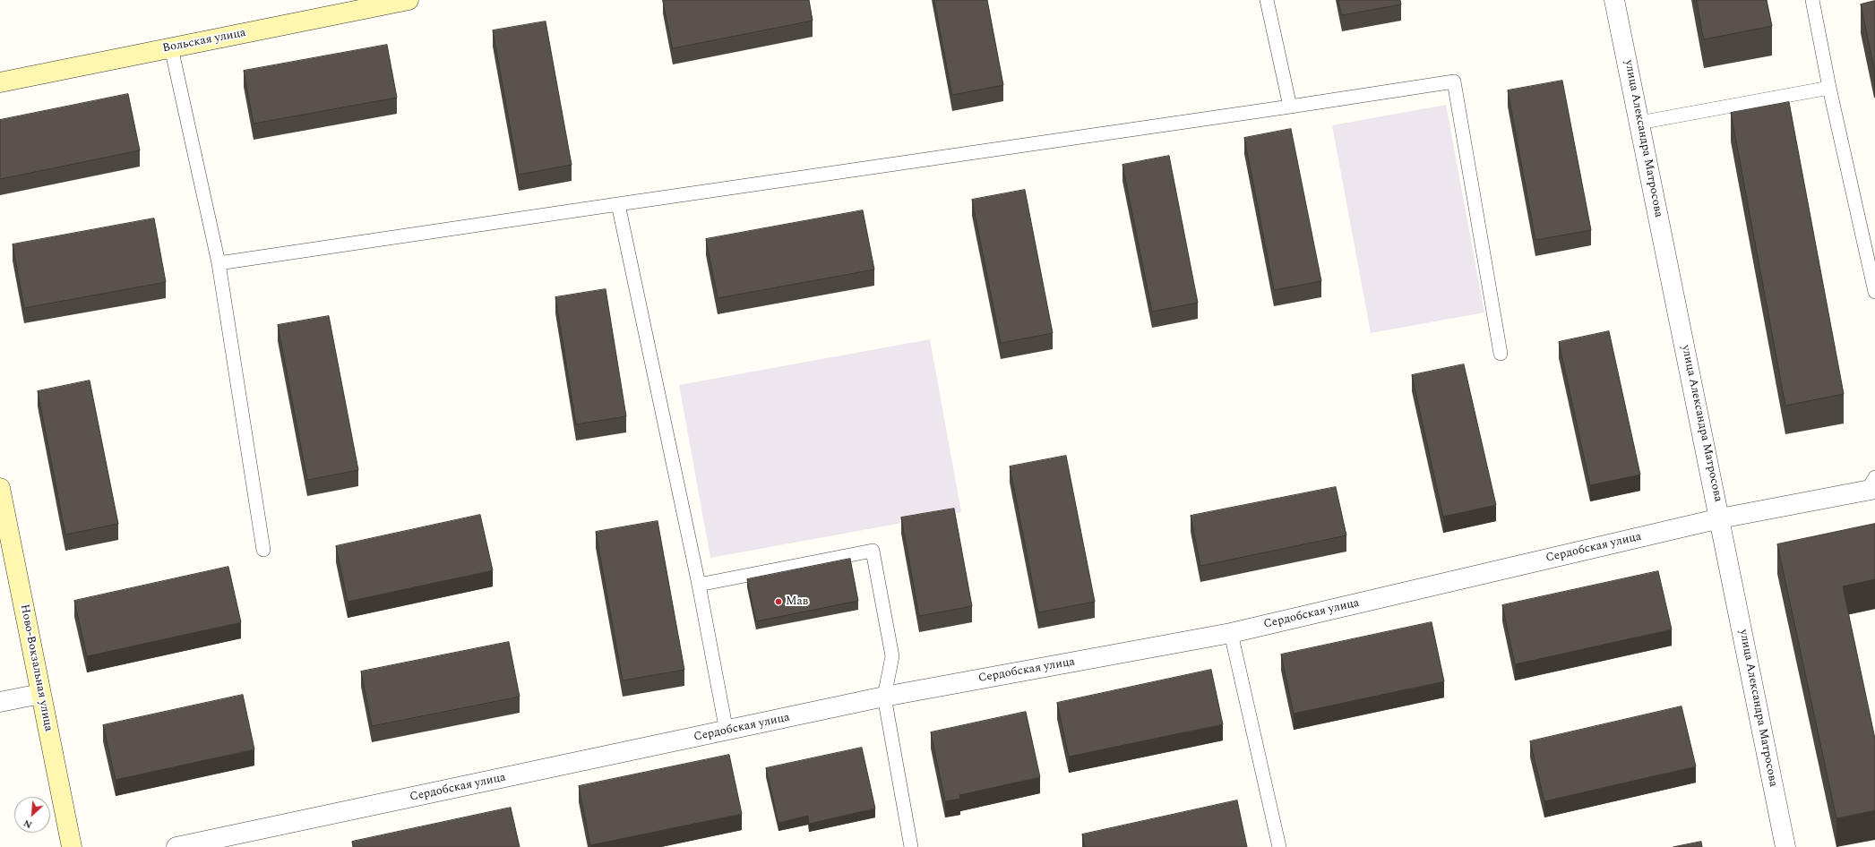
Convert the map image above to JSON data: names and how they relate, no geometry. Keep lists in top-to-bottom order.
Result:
{
  "streets": {
    "main road": ["Вольская улица", "Ново-Вокзальная улица"],
    "street": ["улица Александра Матросова", "Сердобская улица"]
  },
  "crossings": [
    ["улица Александра Матросова", "Сердобская улица"]
  ],
  "places": ["Мав"],
  "north": "bottom left"
}
